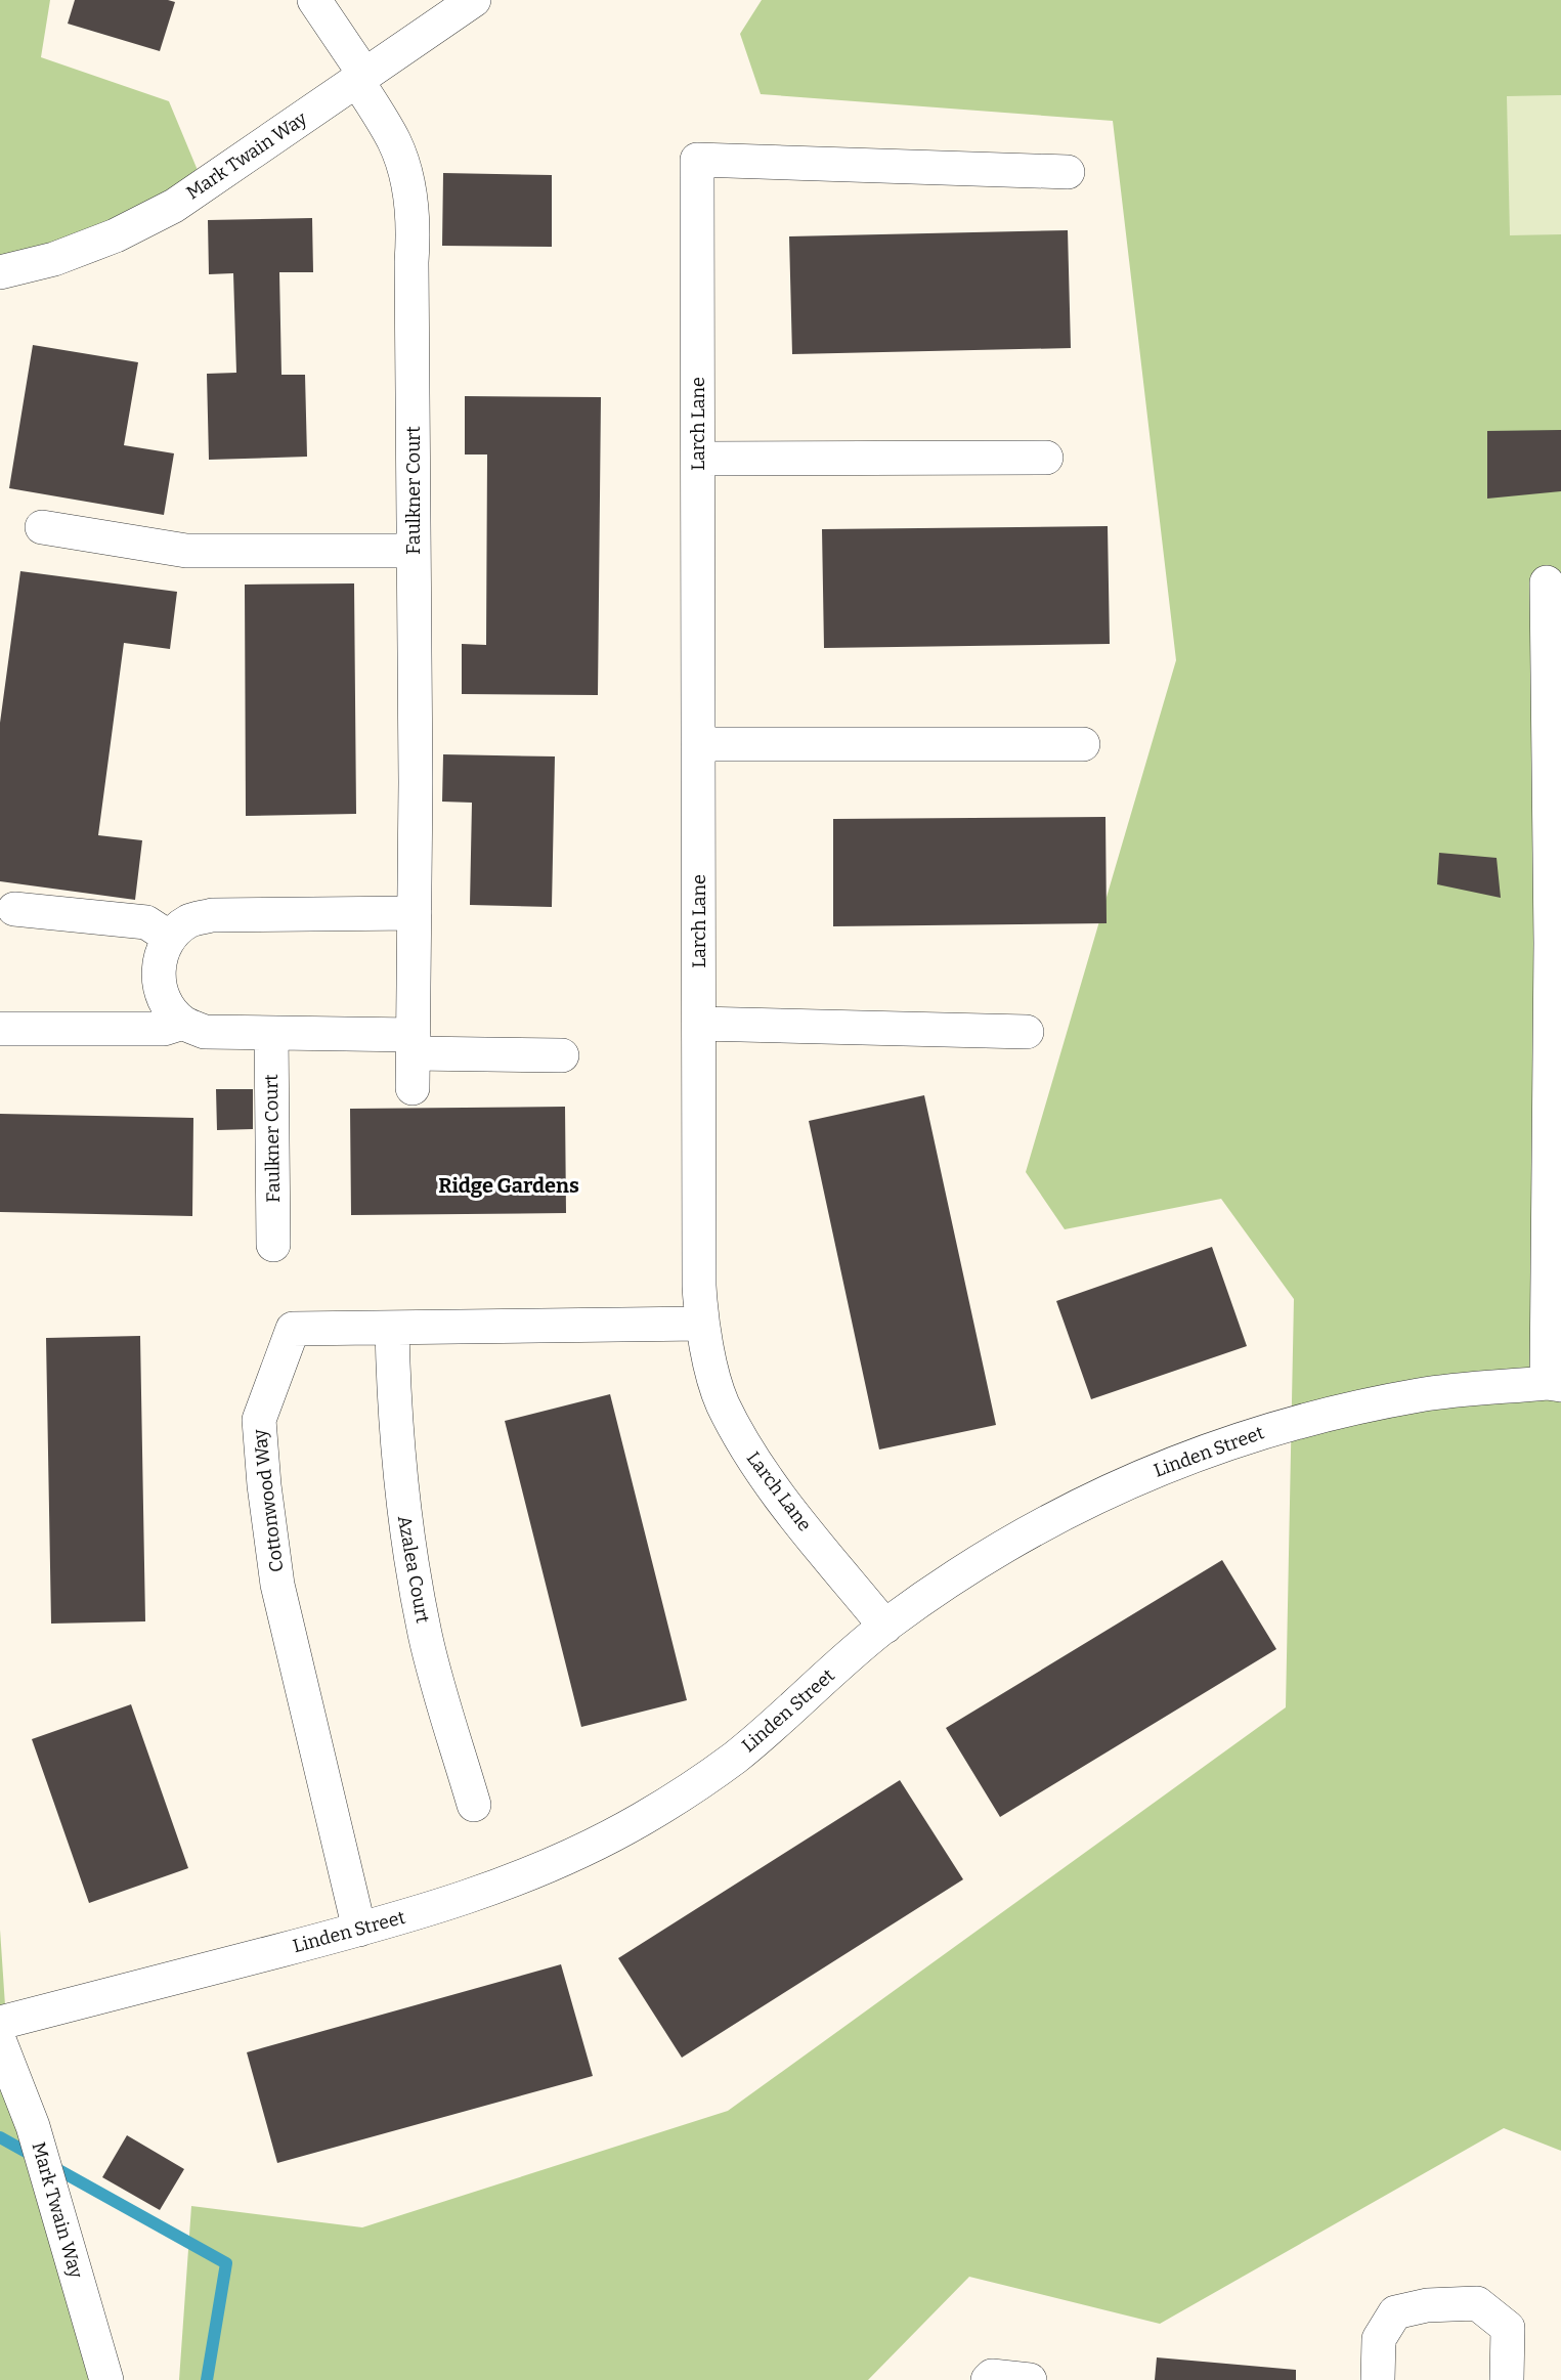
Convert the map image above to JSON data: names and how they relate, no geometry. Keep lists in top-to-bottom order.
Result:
{
  "streets": {
    "street": [
      "Mark Twain Way",
      "Larch Lane",
      "Faulkner Court",
      "Linden Street",
      "Cottonwood Way",
      "Azalea Court"
    ]
  },
  "crossings": [
    ["Mark Twain Way", "Faulkner Court"],
    ["Larch Lane", "Linden Street"],
    ["Larch Lane", "Cottonwood Way"],
    ["Linden Street", "Cottonwood Way"],
    ["Cottonwood Way", "Azalea Court"]
  ],
  "districts": ["Ridge Gardens"]
}
